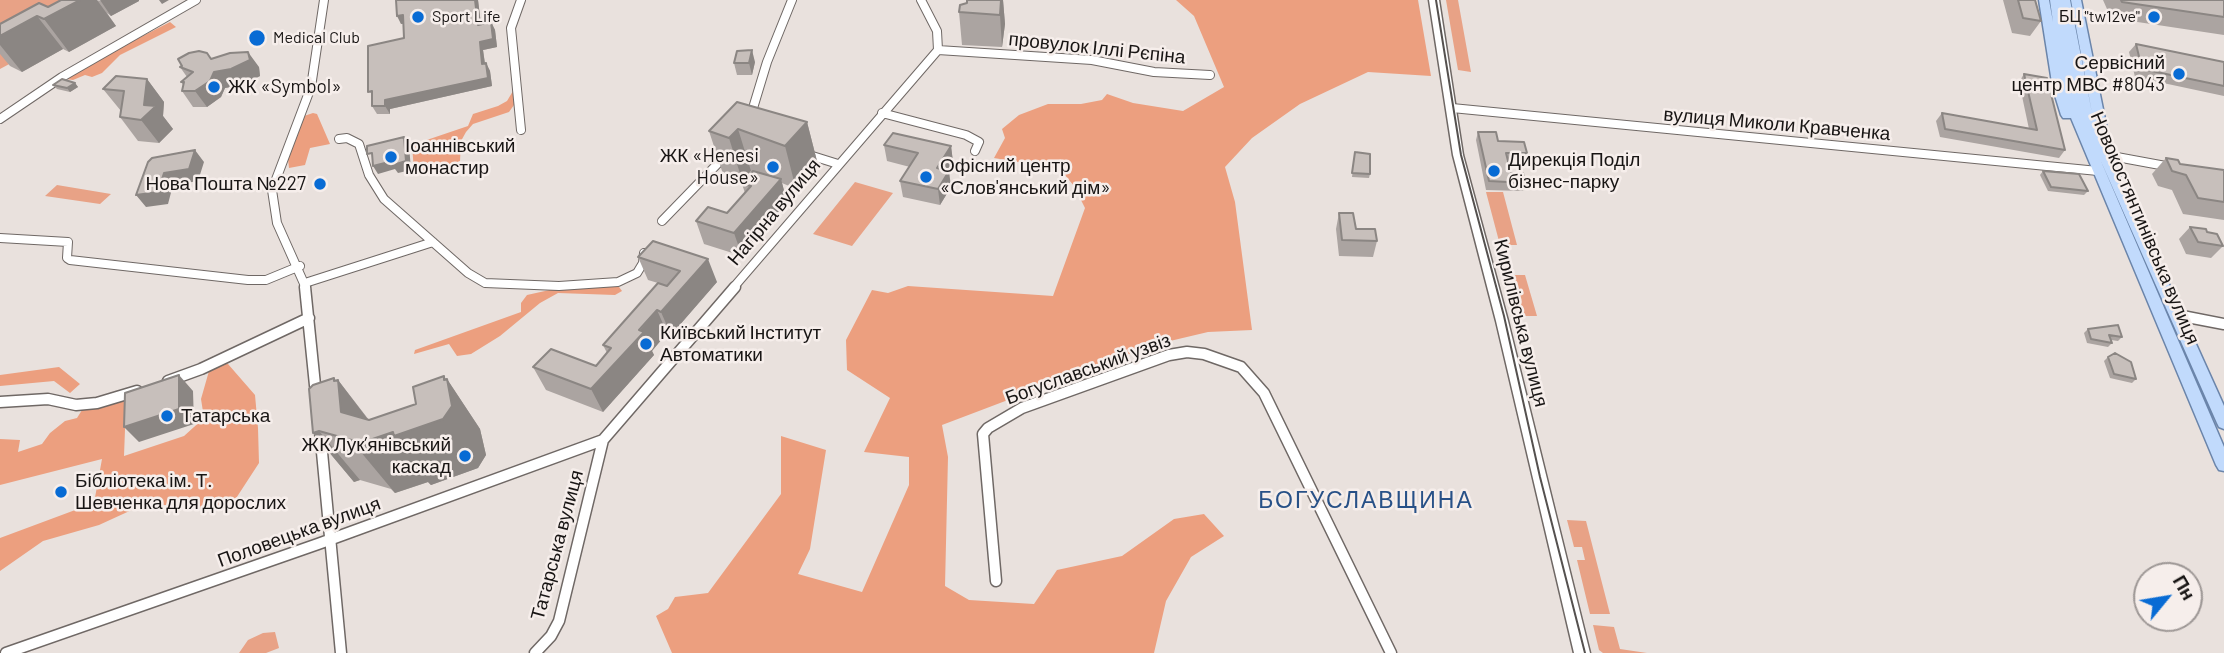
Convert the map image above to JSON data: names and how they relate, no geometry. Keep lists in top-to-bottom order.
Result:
{
  "streets": {
    "main road": ["Новокостянтинівська вулиця", "Кирилівська вулиця"],
    "street": [
      "провулок Іллі Рєпіна",
      "вулиця Миколи Кравченка",
      "Нагірна вулиця",
      "Богуславський узвіз",
      "Половецька вулиця",
      "Татарська вулиця"
    ]
  },
  "crossings": [
    ["провулок Іллі Рєпіна", "Нагірна вулиця"],
    ["вулиця Миколи Кравченка", "Новокостянтинівська вулиця"],
    ["вулиця Миколи Кравченка", "Кирилівська вулиця"],
    ["Нагірна вулиця", "Половецька вулиця"],
    ["Нагірна вулиця", "Татарська вулиця"],
    ["Половецька вулиця", "Татарська вулиця"]
  ],
  "districts": ["БОГУСЛАВЩИНА"],
  "places": [
    "Sport Life",
    "БЦ \"tw12ve\"",
    "Medical Club",
    "Сервісний центр МВС #8043",
    "ЖК «Symbol»",
    "Іоаннівський монастир",
    "ЖК «Henesi House»",
    "Дирекція Поділ бізнес-парку",
    "Офісний центр «Слов'янський дім»",
    "Нова Пошта №227",
    "Київський Інститут Автоматики",
    "Татарська",
    "ЖК Лук’янівський каскад",
    "Бібліотека ім. Т. Шевченка для дорослих"
  ],
  "north": "top right"
}
